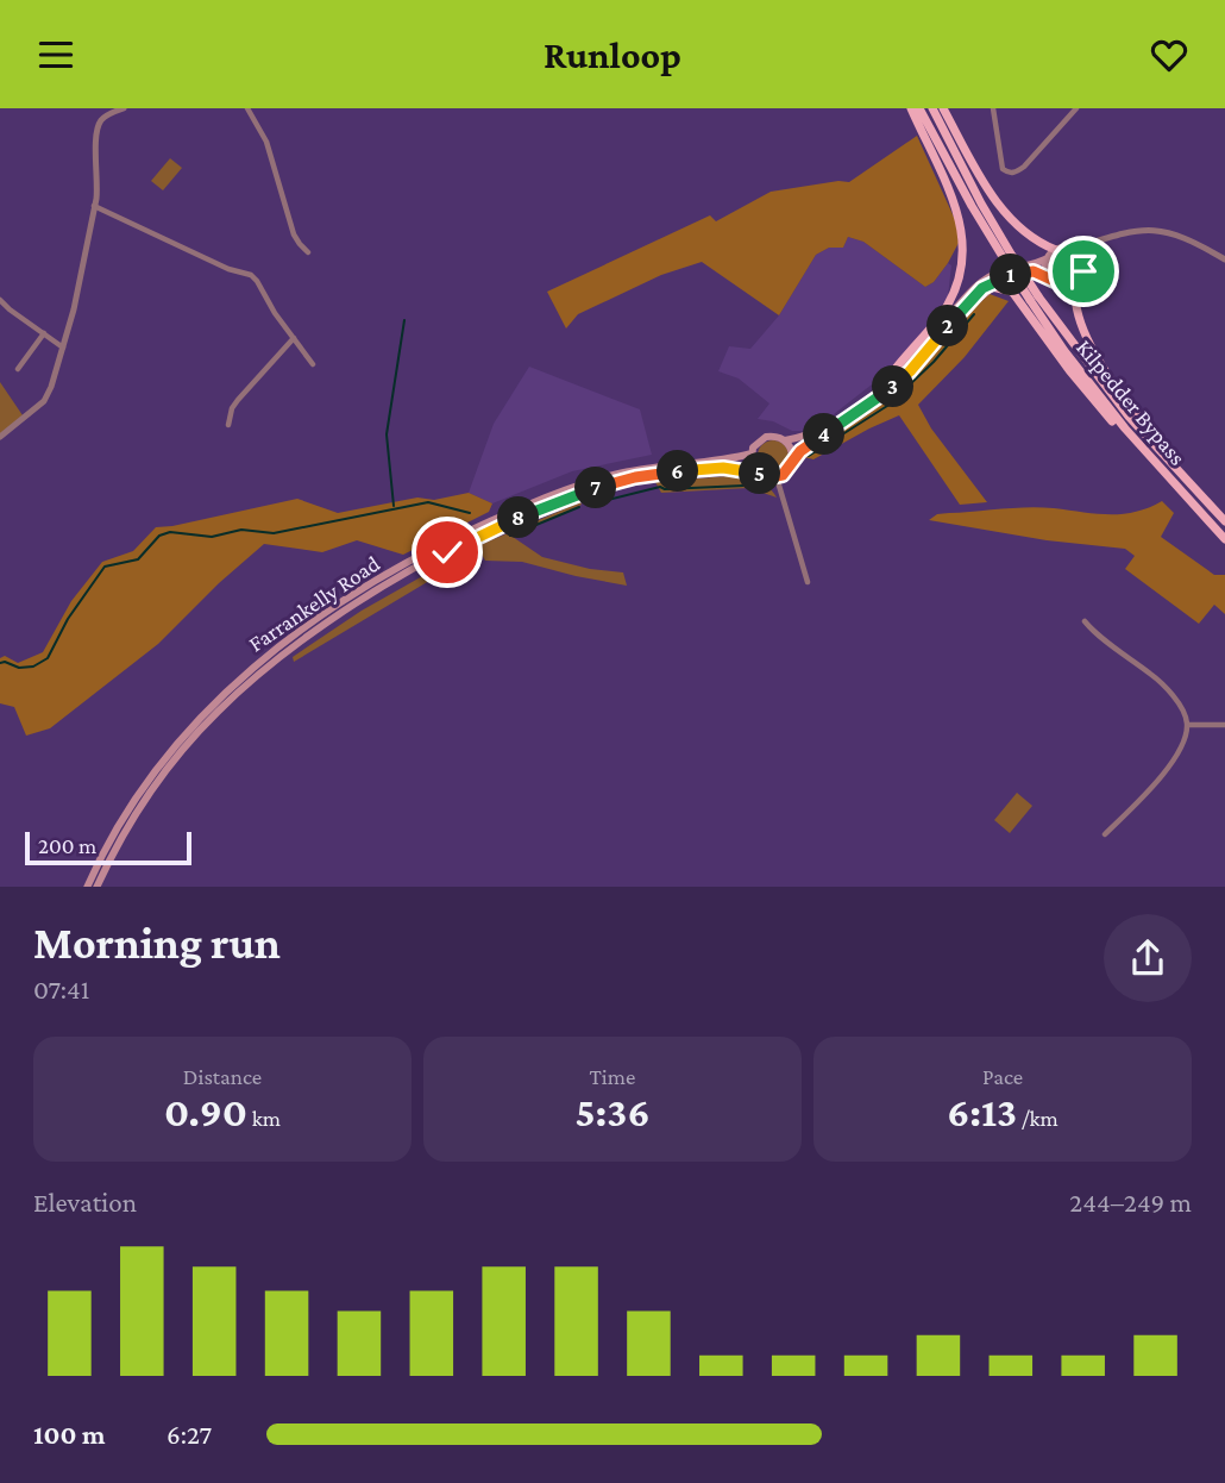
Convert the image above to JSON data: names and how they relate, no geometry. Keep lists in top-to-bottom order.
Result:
{
  "streets": {
    "highway": ["Kilpedder Bypass"],
    "main road": ["Farrankelly Road"]
  },
  "scale_bar": "200 m",
  "page": {
    "header": "Runloop",
    "pins": [
      "1",
      "2",
      "3",
      "4",
      "6",
      "5",
      "7",
      "8"
    ],
    "scale": "200 m",
    "heading": ["Morning run", "07:41"],
    "stats": [
      ["Distance", "0.90 km"],
      ["Time", "5:36"],
      ["Pace", "6:13 /km"]
    ],
    "chart": ["Elevation", "244–249 m"],
    "list": [
      {
        "name": "100 m",
        "note": "6:27"
      }
    ]
  }
}
